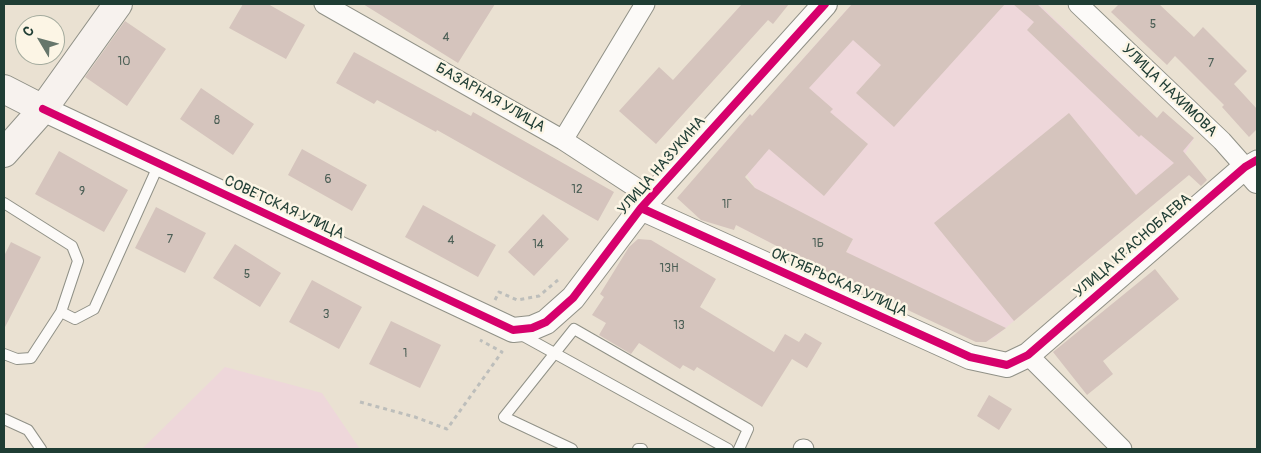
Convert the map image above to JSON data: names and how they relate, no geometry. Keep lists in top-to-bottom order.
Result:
{
  "streets": {
    "main road": ["СОВЕТСКАЯ УЛИЦА"],
    "street": [
      "УЛИЦА НАХИМОВА",
      "БАЗАРНАЯ УЛИЦА",
      "УЛИЦА НАЗУКИНА",
      "УЛИЦА КРАСНОБАЕВА",
      "ОКТЯБРЬСКАЯ УЛИЦА"
    ]
  },
  "crossings": [
    ["УЛИЦА НАХИМОВА", "УЛИЦА КРАСНОБАЕВА"],
    ["БАЗАРНАЯ УЛИЦА", "УЛИЦА НАЗУКИНА"],
    ["БАЗАРНАЯ УЛИЦА", "ОКТЯБРЬСКАЯ УЛИЦА"],
    ["УЛИЦА НАЗУКИНА", "СОВЕТСКАЯ УЛИЦА"],
    ["УЛИЦА НАЗУКИНА", "ОКТЯБРЬСКАЯ УЛИЦА"],
    ["УЛИЦА КРАСНОБАЕВА", "ОКТЯБРЬСКАЯ УЛИЦА"]
  ],
  "house_numbers": [
    "5",
    "4",
    "10",
    "7",
    "8",
    "6",
    "12",
    "9",
    "1Г",
    "7",
    "4",
    "1Б",
    "14",
    "13Н",
    "5",
    "3",
    "13",
    "1"
  ],
  "north": "top left"
}
